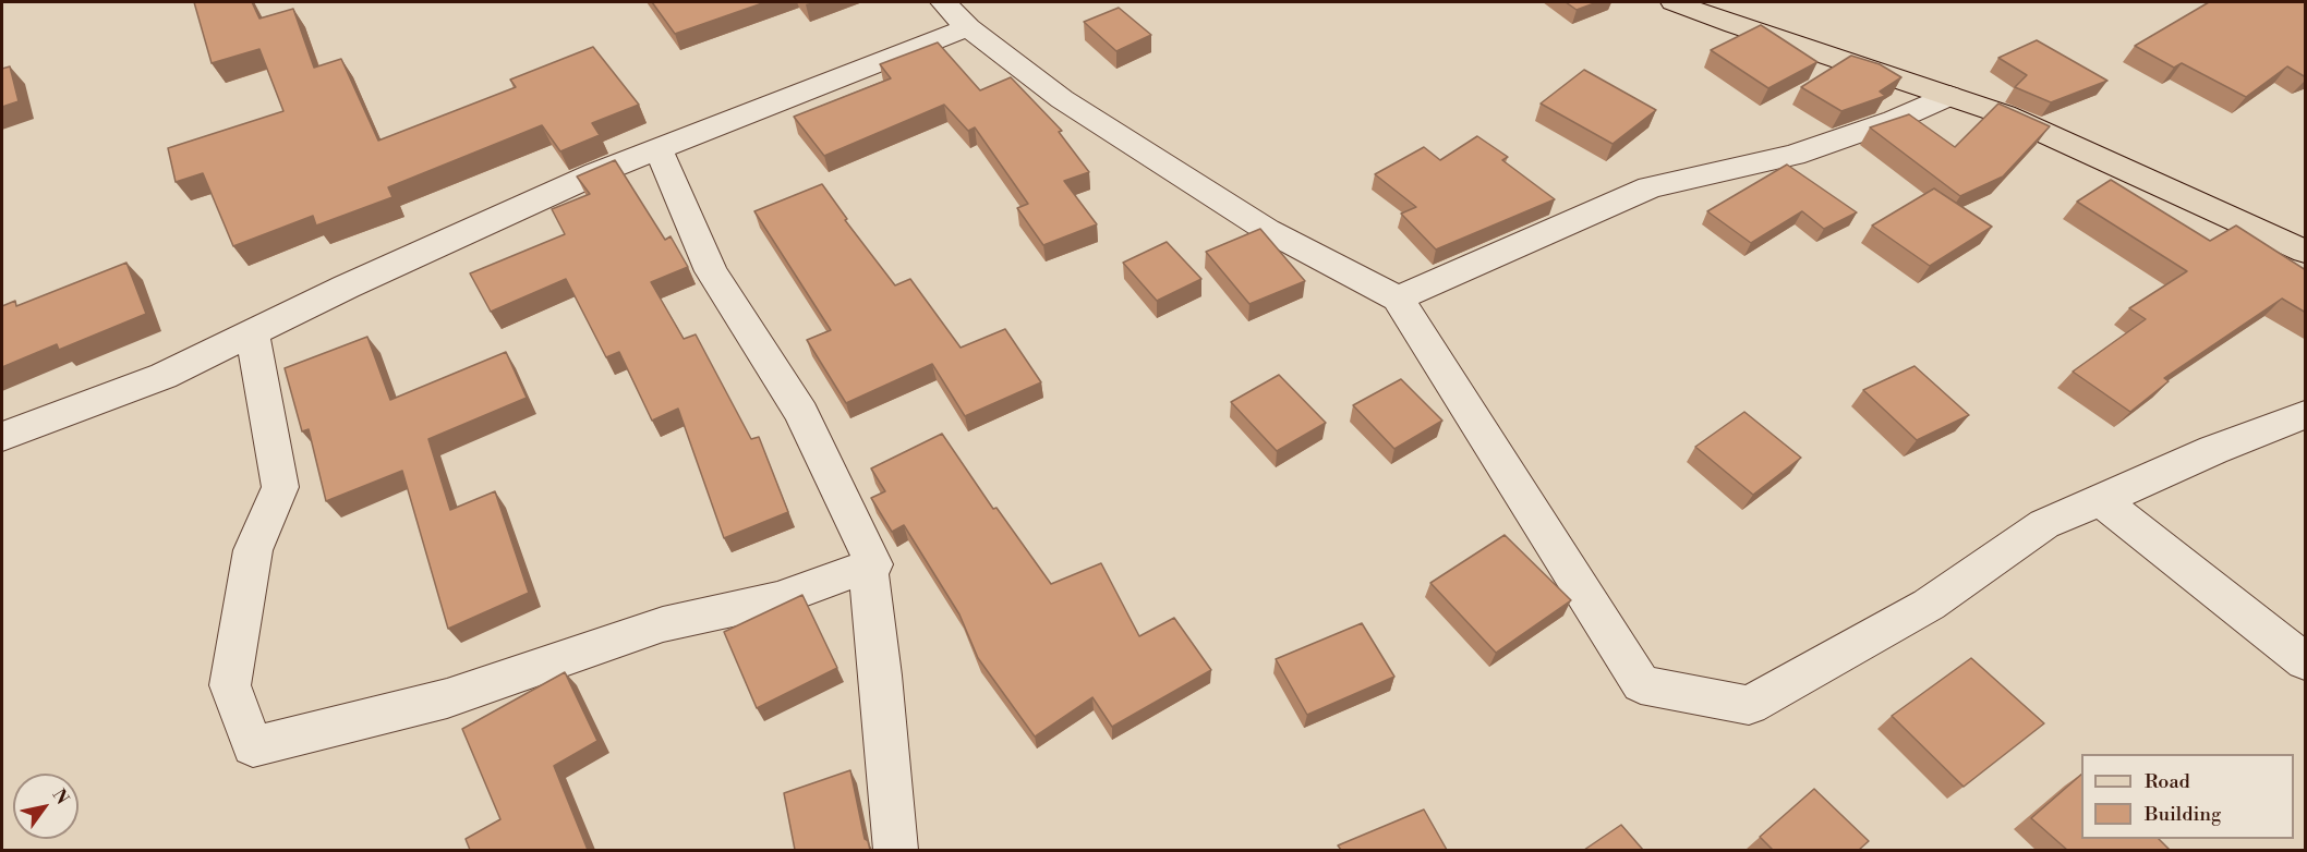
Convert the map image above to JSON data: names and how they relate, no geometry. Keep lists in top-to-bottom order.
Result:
{
  "legend": ["Road", "Building"],
  "north": "top right"
}
